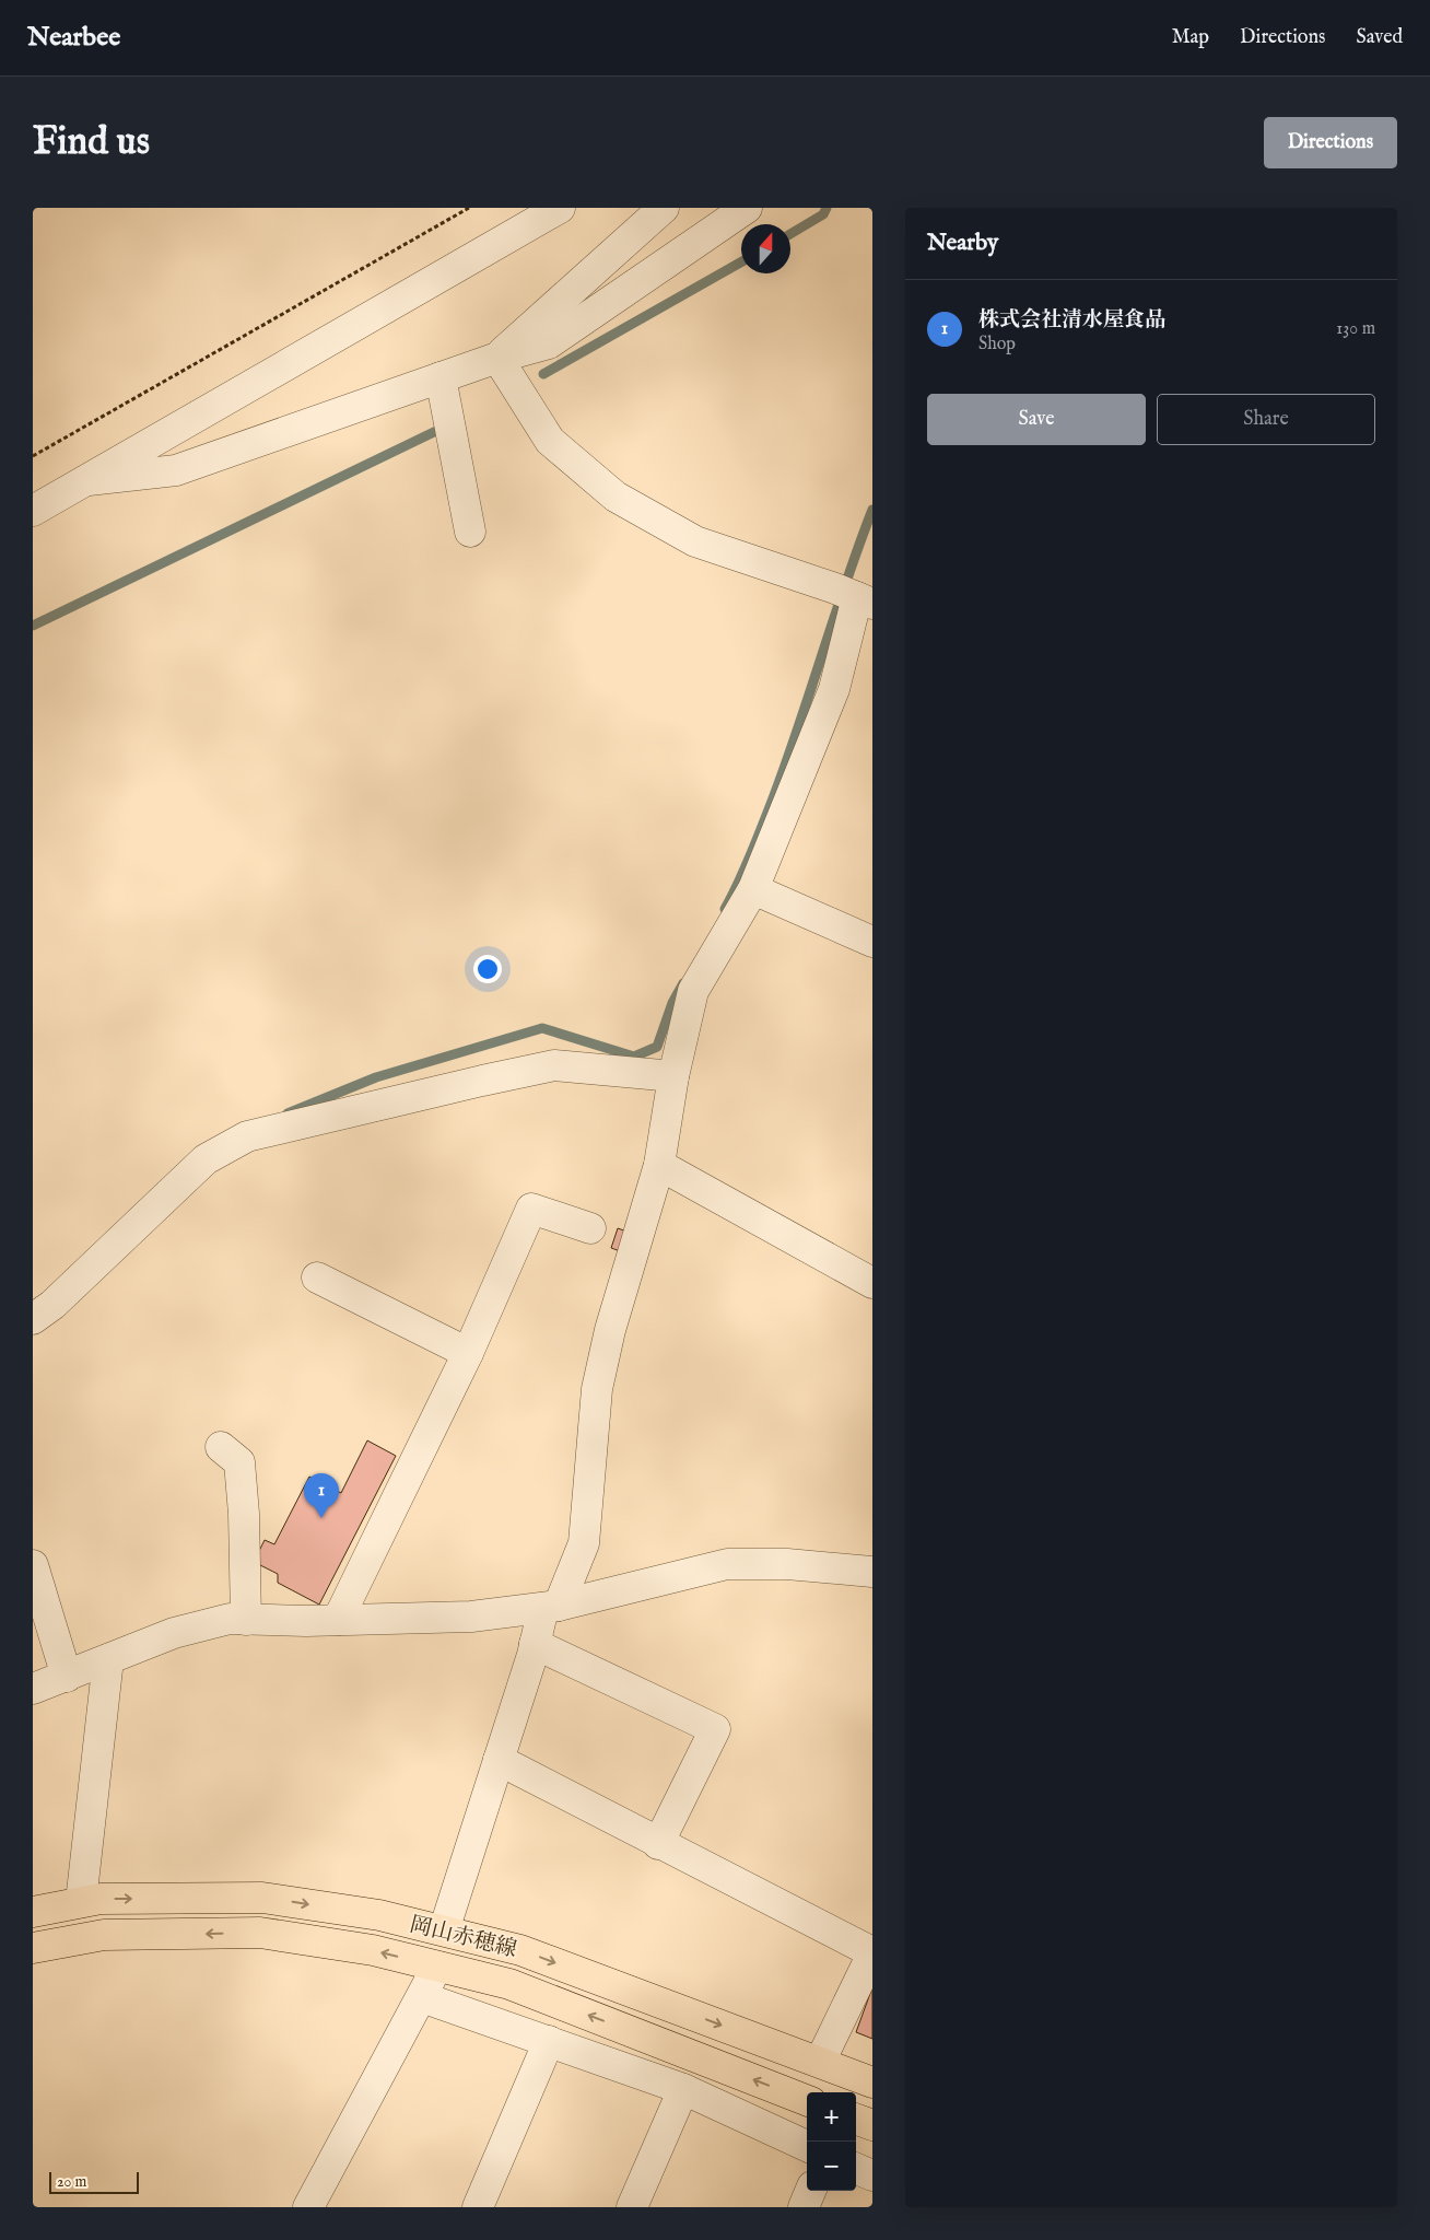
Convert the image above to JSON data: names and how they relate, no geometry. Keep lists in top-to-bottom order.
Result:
{
  "streets": {
    "main road": ["岡山赤穂線"]
  },
  "scale_bar": "20 m",
  "north": "top",
  "page": {
    "header": "Nearbee",
    "nav": ["Map", "Directions", "Saved"],
    "buttons": [
      "Directions",
      ["Save", "Share"]
    ],
    "title": "Find us",
    "heading": "Nearby",
    "list": [
      {
        "mark": "1",
        "name": "株式会社清水屋食品",
        "note": "Shop",
        "value": "130 m"
      }
    ],
    "pins": "1",
    "map_buttons": ["+", "−"],
    "scale": "20 m"
  }
}
